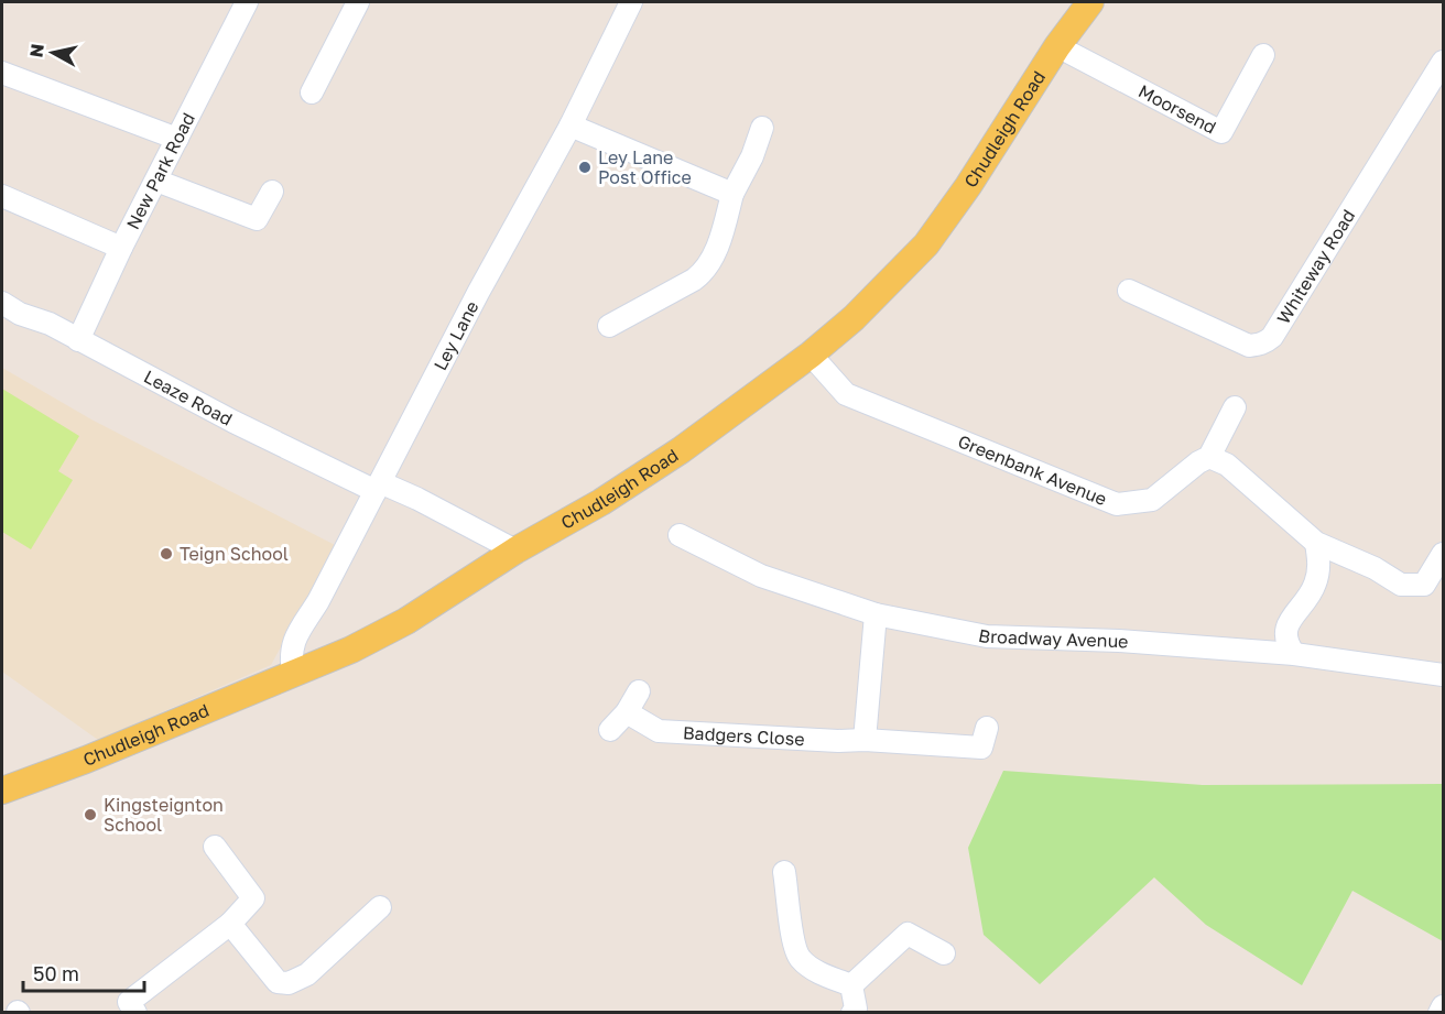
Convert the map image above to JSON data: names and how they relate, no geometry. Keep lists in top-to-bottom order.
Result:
{
  "streets": {
    "main road": ["Chudleigh Road"],
    "street": [
      "Moorsend",
      "New Park Road",
      "Whiteway Road",
      "Ley Lane",
      "Leaze Road",
      "Greenbank Avenue",
      "Broadway Avenue",
      "Badgers Close"
    ]
  },
  "crossings": [
    ["Moorsend", "Chudleigh Road"],
    ["Chudleigh Road", "Ley Lane"],
    ["Chudleigh Road", "Leaze Road"],
    ["Chudleigh Road", "Greenbank Avenue"],
    ["New Park Road", "Leaze Road"],
    ["Ley Lane", "Leaze Road"]
  ],
  "places": ["Ley Lane Post Office", "Teign School", "Kingsteignton School"],
  "scale_bar": "50 m",
  "north": "left"
}
